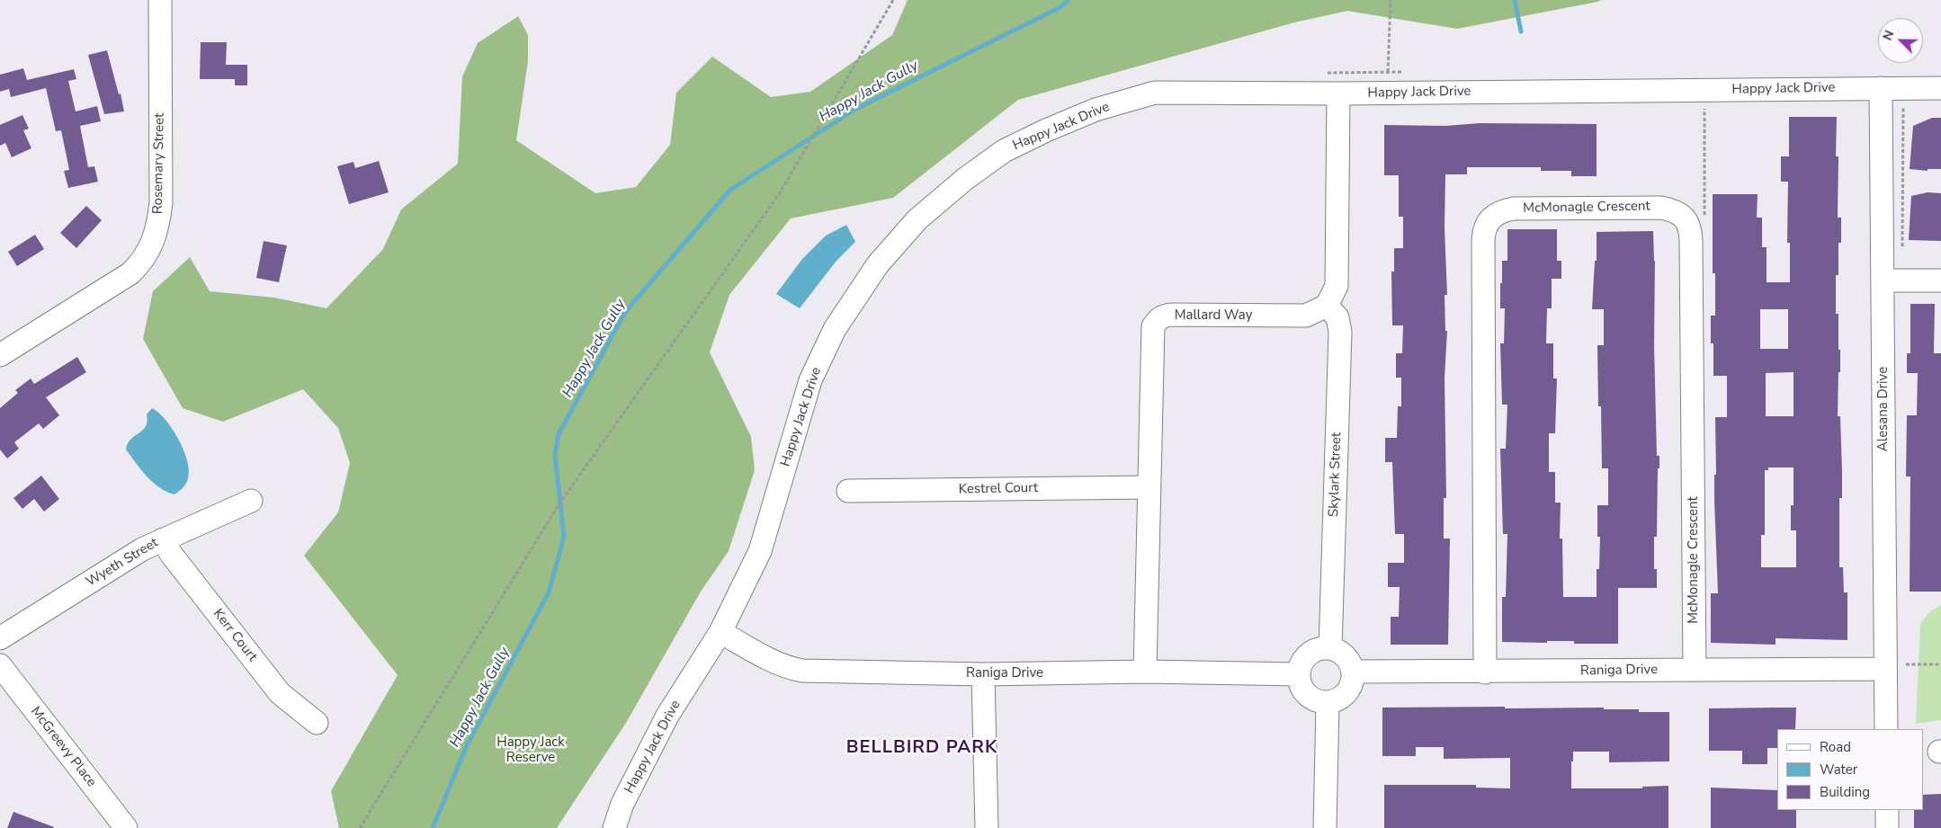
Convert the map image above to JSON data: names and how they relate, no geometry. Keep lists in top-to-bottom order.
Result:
{
  "streets": {
    "street": [
      "Happy Jack Drive",
      "Rosemary Street",
      "McMonagle Crescent",
      "Mallard Way",
      "Alesana Drive",
      "Skylark Street",
      "Kestrel Court",
      "Wyeth Street",
      "Kerr Court",
      "Raniga Drive",
      "McGreevy Place"
    ]
  },
  "crossings": [
    ["Happy Jack Drive", "Alesana Drive"],
    ["Happy Jack Drive", "Raniga Drive"],
    ["McMonagle Crescent", "Raniga Drive"],
    ["Mallard Way", "Skylark Street"],
    ["Mallard Way", "Kestrel Court"],
    ["Mallard Way", "Raniga Drive"],
    ["Alesana Drive", "Raniga Drive"],
    ["Skylark Street", "Raniga Drive"],
    ["Wyeth Street", "Kerr Court"]
  ],
  "districts": ["BELLBIRD PARK"],
  "water": ["Happy Jack Gully"],
  "parks": ["Happy Jack Reserve"],
  "legend": ["Road", "Water", "Building"],
  "north": "top left"
}
